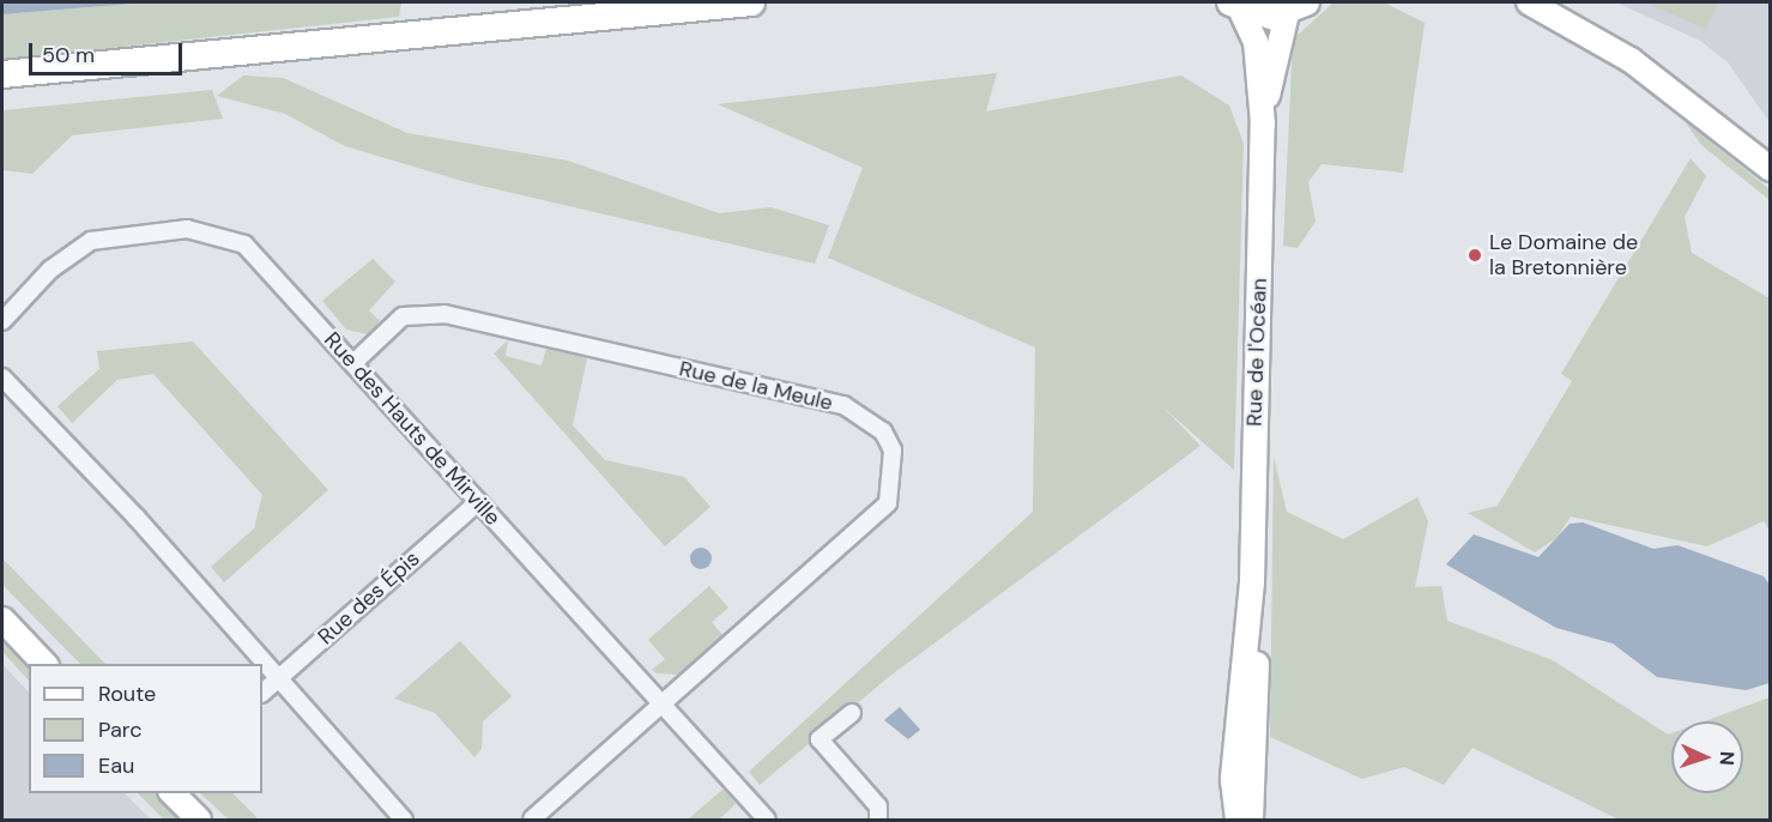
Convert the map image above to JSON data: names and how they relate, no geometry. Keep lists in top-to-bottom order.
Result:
{
  "streets": {
    "main road": ["Rue de l'Océan"],
    "street": ["Rue de la Meule", "Rue des Hauts de Mirville", "Rue des Épis"]
  },
  "crossings": [
    ["Rue de la Meule", "Rue des Hauts de Mirville"],
    ["Rue des Hauts de Mirville", "Rue des Épis"]
  ],
  "places": ["Le Domaine de la Bretonnière"],
  "legend": ["Route", "Parc", "Eau"],
  "scale_bar": "50 m",
  "north": "right"
}
